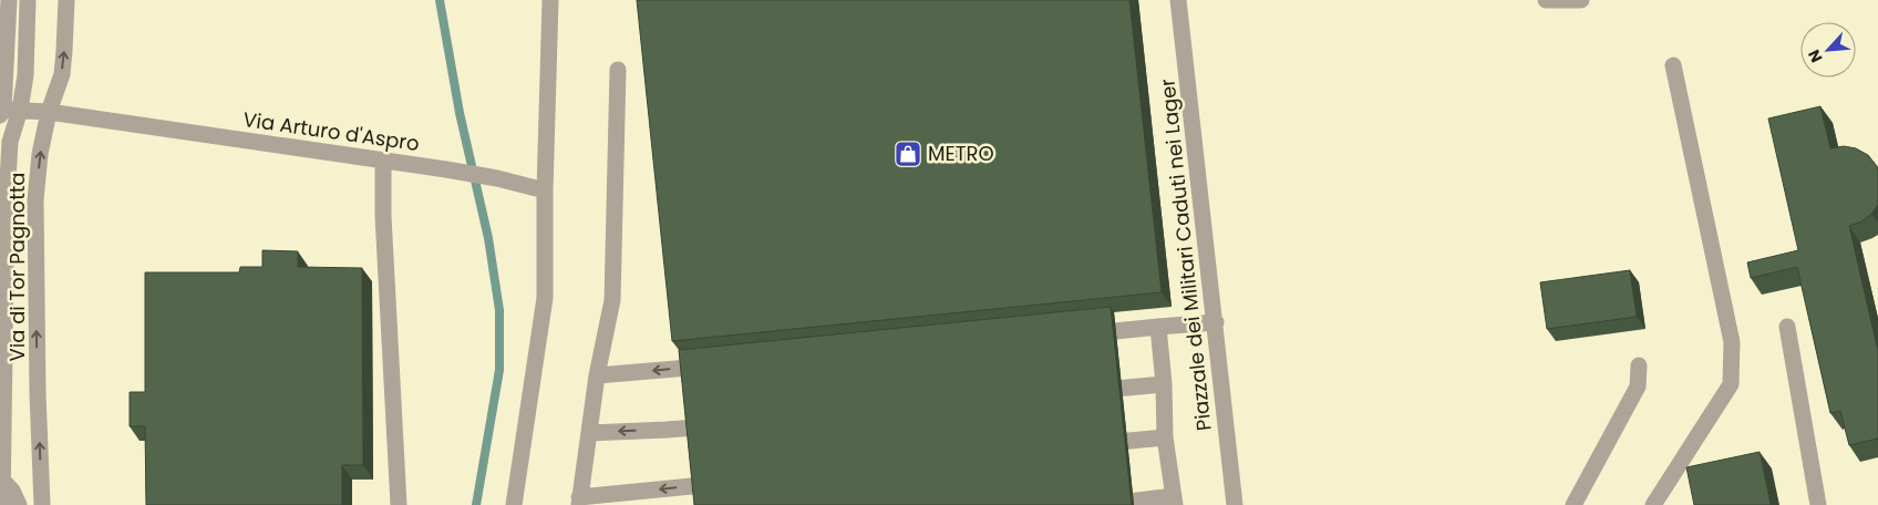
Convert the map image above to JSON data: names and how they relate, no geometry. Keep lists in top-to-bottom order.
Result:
{
  "streets": {
    "street": ["Via Arturo d'Aspro", "Piazzale dei Militari Caduti nei Lager", "Via di Tor Pagnotta"]
  },
  "crossings": [
    ["Via Arturo d'Aspro", "Via di Tor Pagnotta"]
  ],
  "places": {
    "shop": ["METRO"]
  },
  "north": "bottom left"
}
